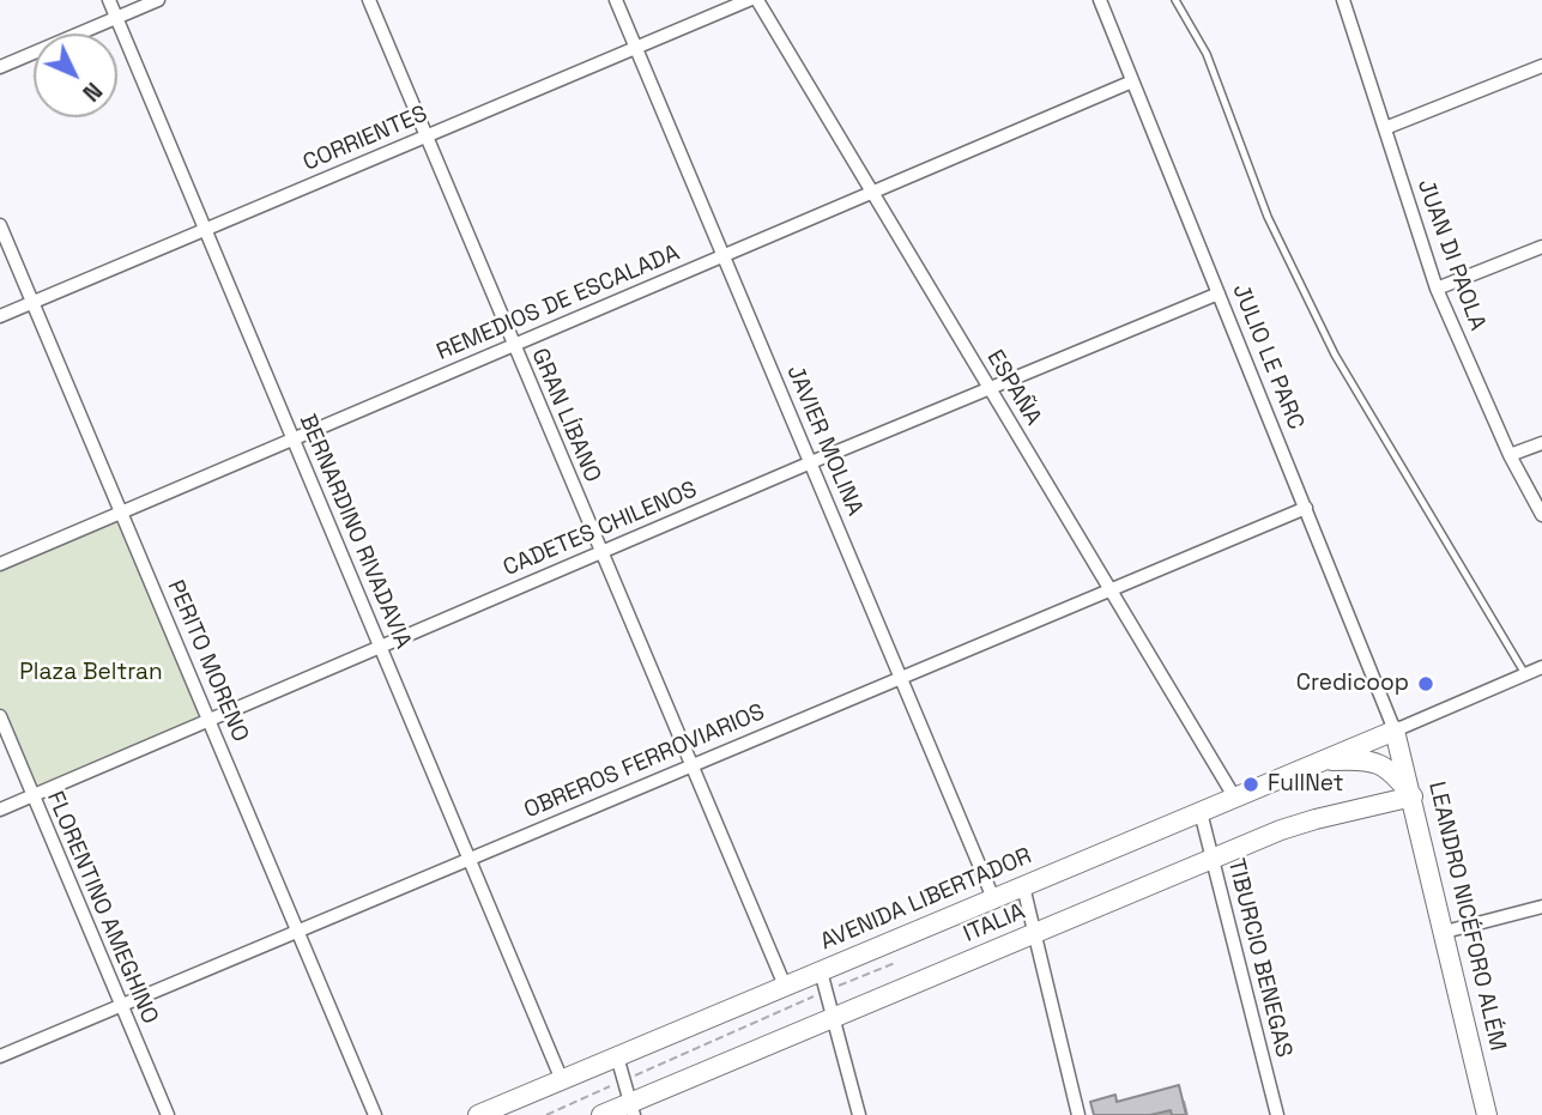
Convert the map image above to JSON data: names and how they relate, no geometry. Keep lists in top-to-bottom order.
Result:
{
  "streets": {
    "main road": ["AVENIDA LIBERTADOR", "LEANDRO NICÉFORO ALÉM", "ITALIA"],
    "street": [
      "CORRIENTES",
      "JUAN DI PAOLA",
      "REMEDIOS DE ESCALADA",
      "JULIO LE PARC",
      "ESPAÑA",
      "GRAN LÍBANO",
      "JAVIER MOLINA",
      "CADETES CHILENOS",
      "BERNARDINO RIVADAVIA",
      "PERITO MORENO",
      "OBREROS FERROVIARIOS",
      "FLORENTINO AMEGHINO",
      "TIBURCIO BENEGAS"
    ]
  },
  "crossings": [
    ["CORRIENTES", "GRAN LÍBANO"],
    ["CORRIENTES", "JAVIER MOLINA"],
    ["CORRIENTES", "BERNARDINO RIVADAVIA"],
    ["CORRIENTES", "PERITO MORENO"],
    ["REMEDIOS DE ESCALADA", "JULIO LE PARC"],
    ["REMEDIOS DE ESCALADA", "ESPAÑA"],
    ["REMEDIOS DE ESCALADA", "GRAN LÍBANO"],
    ["REMEDIOS DE ESCALADA", "JAVIER MOLINA"],
    ["REMEDIOS DE ESCALADA", "BERNARDINO RIVADAVIA"],
    ["REMEDIOS DE ESCALADA", "PERITO MORENO"],
    ["JULIO LE PARC", "CADETES CHILENOS"],
    ["JULIO LE PARC", "OBREROS FERROVIARIOS"],
    ["JULIO LE PARC", "AVENIDA LIBERTADOR"],
    ["JULIO LE PARC", "LEANDRO NICÉFORO ALÉM"],
    ["ESPAÑA", "CADETES CHILENOS"],
    ["ESPAÑA", "OBREROS FERROVIARIOS"],
    ["ESPAÑA", "AVENIDA LIBERTADOR"],
    ["GRAN LÍBANO", "CADETES CHILENOS"],
    ["GRAN LÍBANO", "OBREROS FERROVIARIOS"],
    ["GRAN LÍBANO", "AVENIDA LIBERTADOR"],
    ["JAVIER MOLINA", "CADETES CHILENOS"],
    ["JAVIER MOLINA", "OBREROS FERROVIARIOS"],
    ["JAVIER MOLINA", "AVENIDA LIBERTADOR"],
    ["CADETES CHILENOS", "BERNARDINO RIVADAVIA"],
    ["CADETES CHILENOS", "PERITO MORENO"],
    ["CADETES CHILENOS", "FLORENTINO AMEGHINO"],
    ["BERNARDINO RIVADAVIA", "OBREROS FERROVIARIOS"],
    ["BERNARDINO RIVADAVIA", "AVENIDA LIBERTADOR"],
    ["PERITO MORENO", "OBREROS FERROVIARIOS"],
    ["OBREROS FERROVIARIOS", "FLORENTINO AMEGHINO"],
    ["AVENIDA LIBERTADOR", "LEANDRO NICÉFORO ALÉM"],
    ["AVENIDA LIBERTADOR", "TIBURCIO BENEGAS"],
    ["LEANDRO NICÉFORO ALÉM", "ITALIA"],
    ["ITALIA", "TIBURCIO BENEGAS"]
  ],
  "parks": ["Plaza Beltran"],
  "places": ["Credicoop", "FullNet"],
  "north": "bottom right"
}
